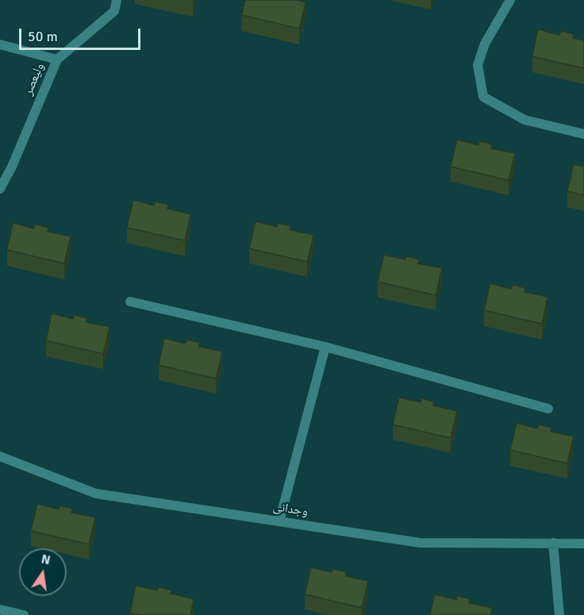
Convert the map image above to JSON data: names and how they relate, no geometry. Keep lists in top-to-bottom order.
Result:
{
  "streets": {
    "street": ["ولیعصر", "وجدانی"]
  },
  "scale_bar": "50 m",
  "north": "top"
}
